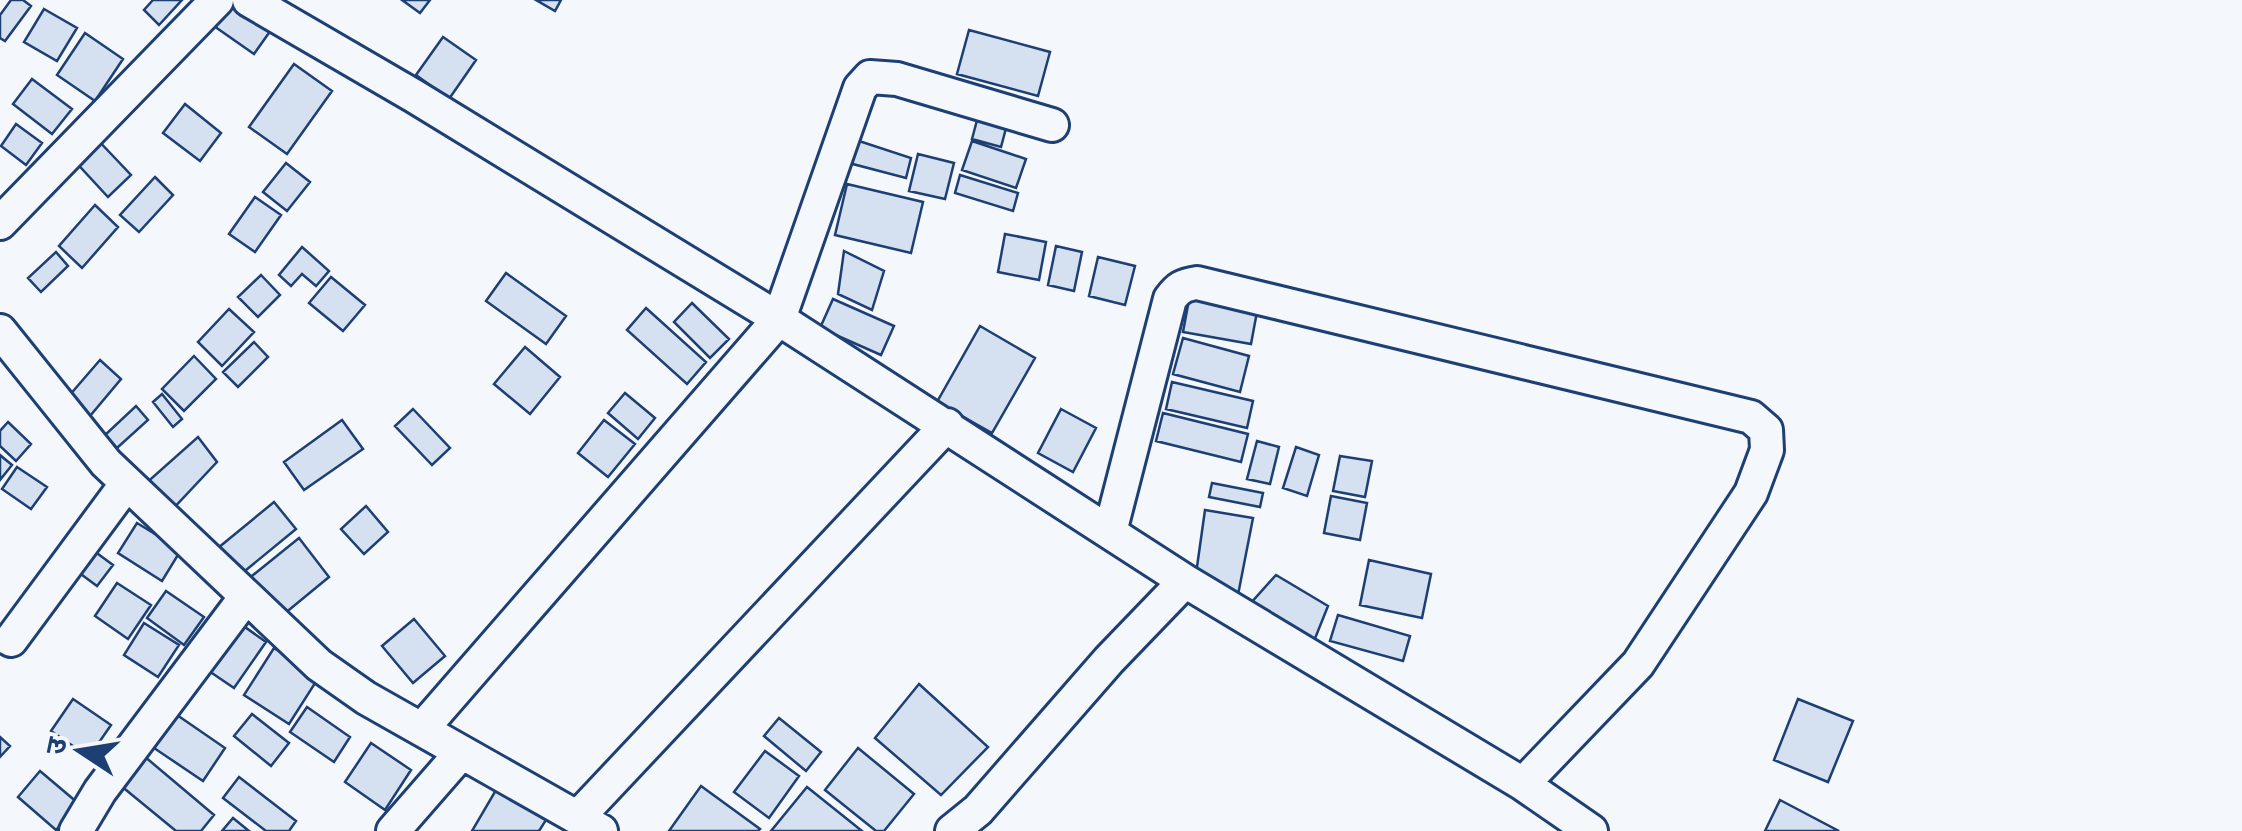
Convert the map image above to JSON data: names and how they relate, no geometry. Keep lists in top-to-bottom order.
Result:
{
  "north": "left"
}
